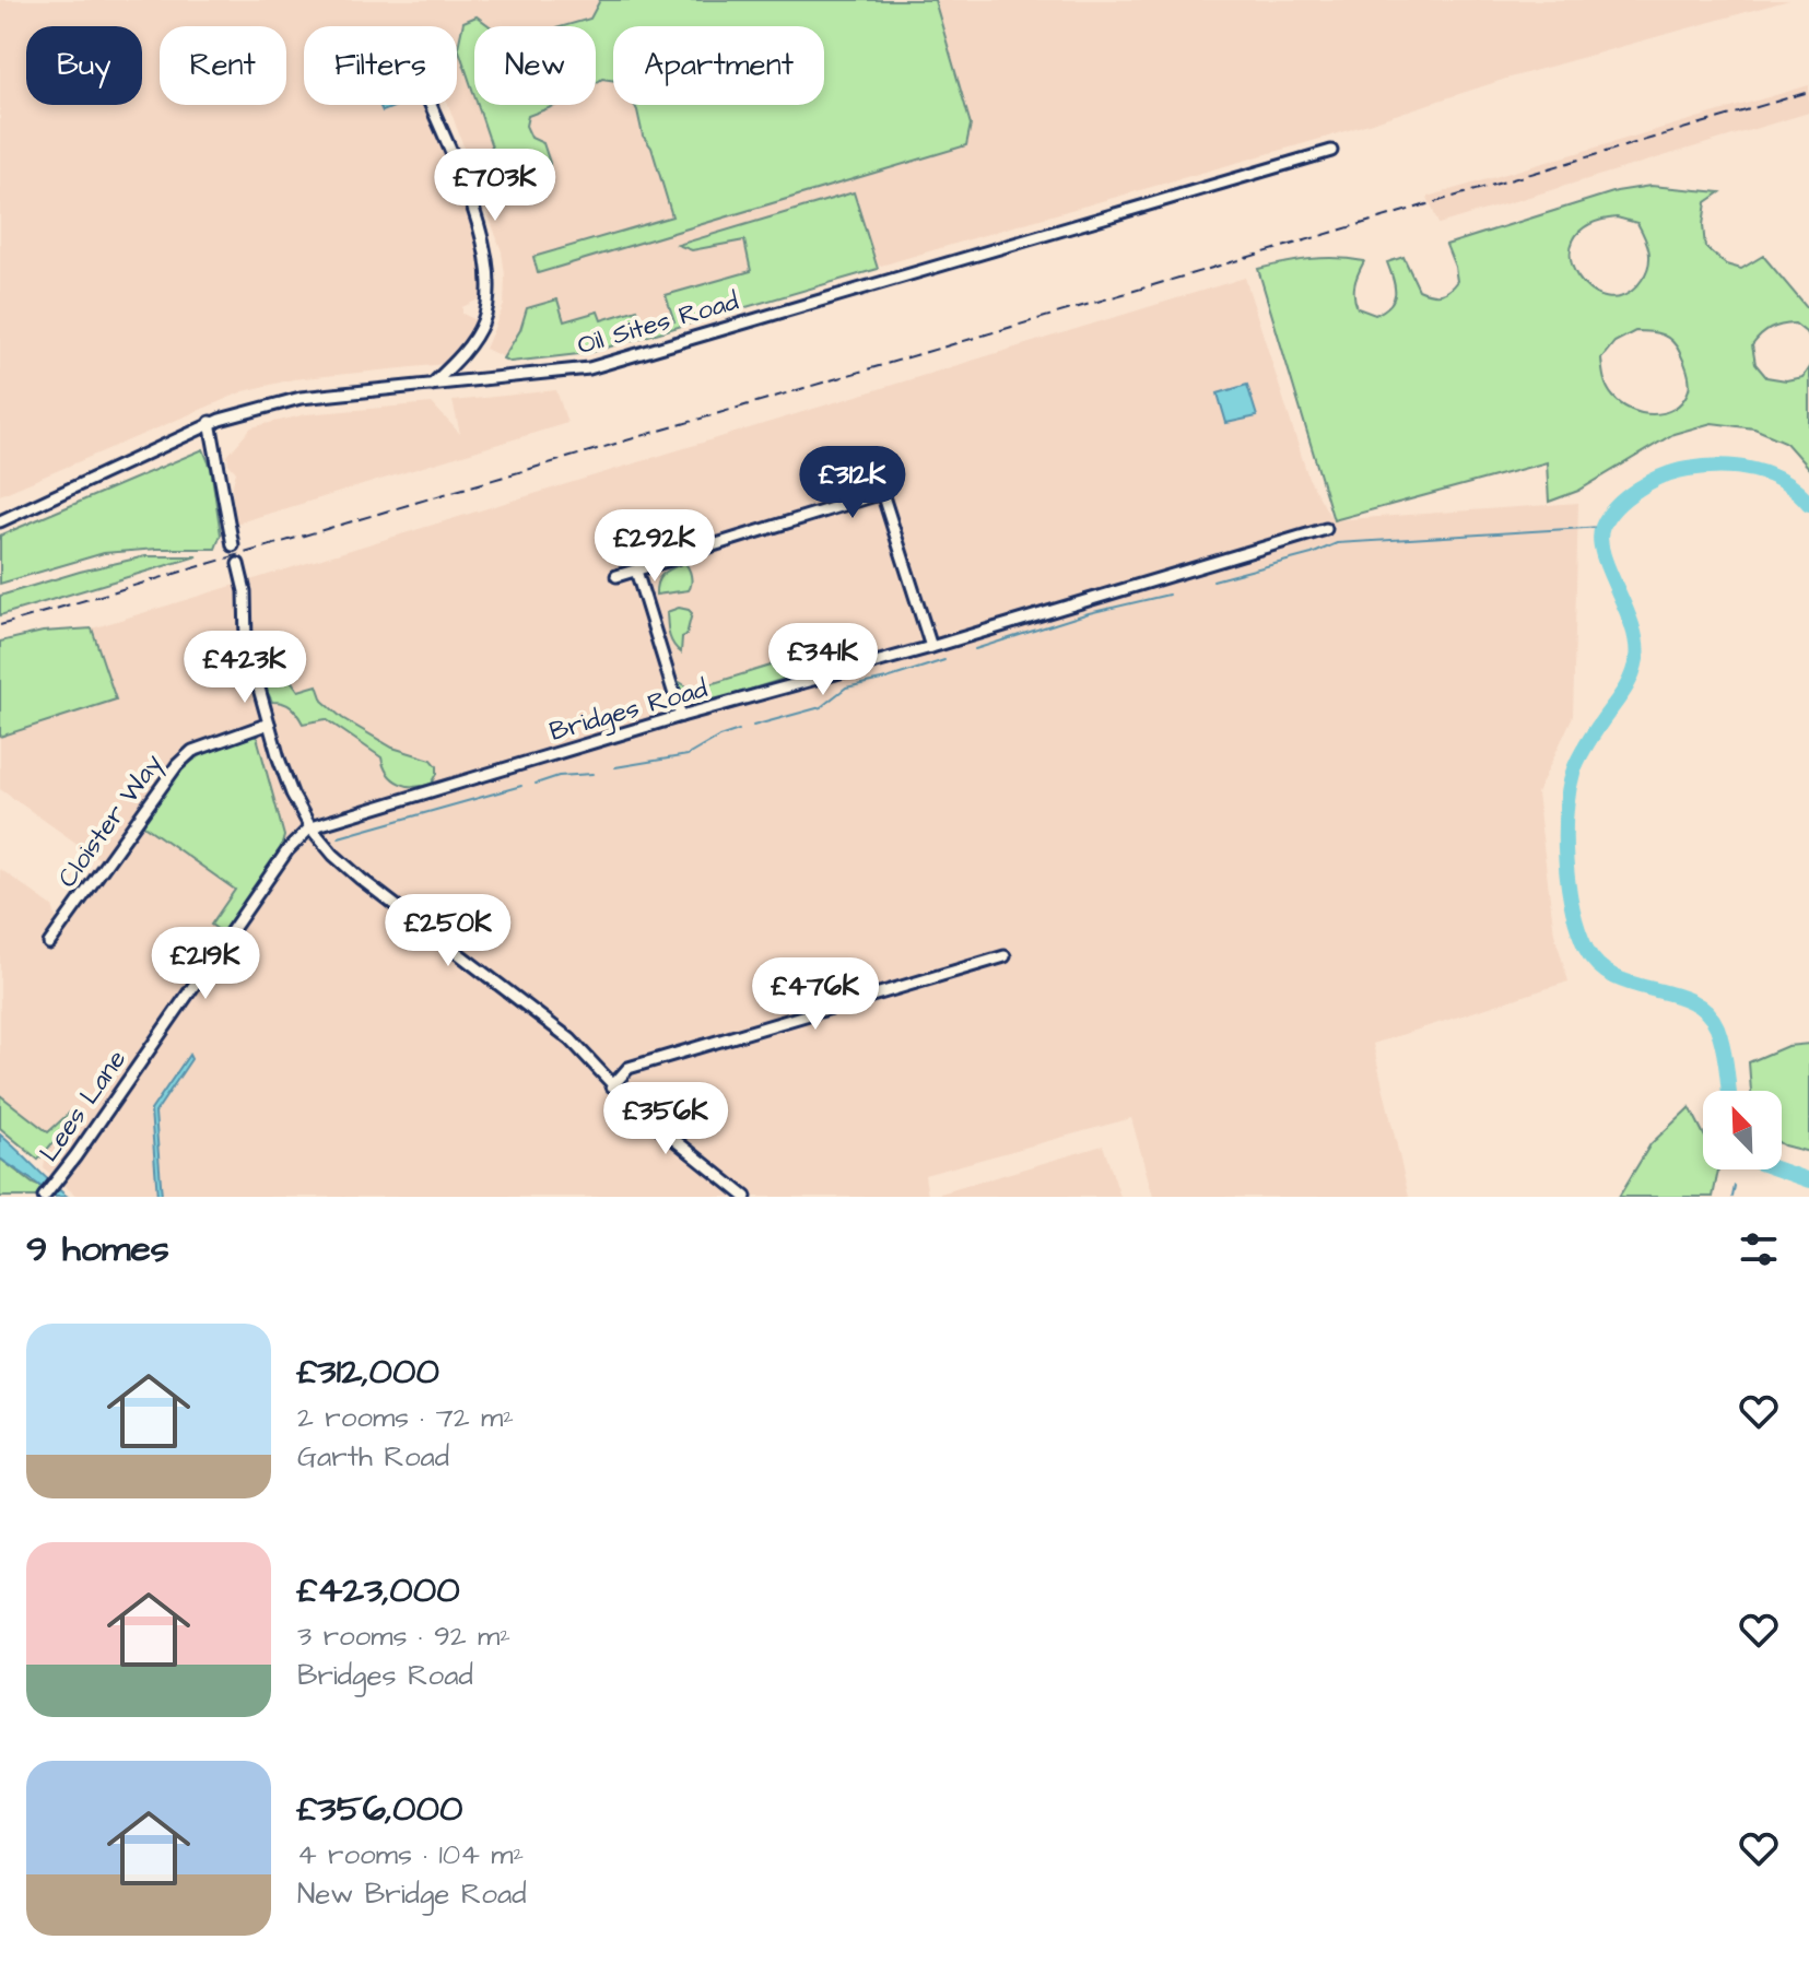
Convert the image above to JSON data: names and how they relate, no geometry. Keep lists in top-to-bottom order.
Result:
{
  "streets": {
    "street": [
      "Oil Sites Road",
      "Bridges Road",
      "Cloister Way",
      "Lees Lane"
    ]
  },
  "crossings": [
    ["Bridges Road", "Lees Lane"]
  ],
  "north": "top left",
  "page": {
    "chip": [
      "Buy",
      "Rent",
      "Filters",
      "New",
      "Apartment"
    ],
    "price": [
      "£703K",
      "£312K",
      "£292K",
      "£341K",
      "£423K",
      "£250K",
      "£219K",
      "£476K",
      "£356K"
    ],
    "heading": "9 homes",
    "list": [
      {
        "name": "£312,000",
        "note": "2 rooms · 72 m² · Garth Road"
      },
      {
        "name": "£423,000",
        "note": "3 rooms · 92 m² · Bridges Road"
      },
      {
        "name": "£356,000",
        "note": "4 rooms · 104 m² · New Bridge Road"
      }
    ]
  }
}
